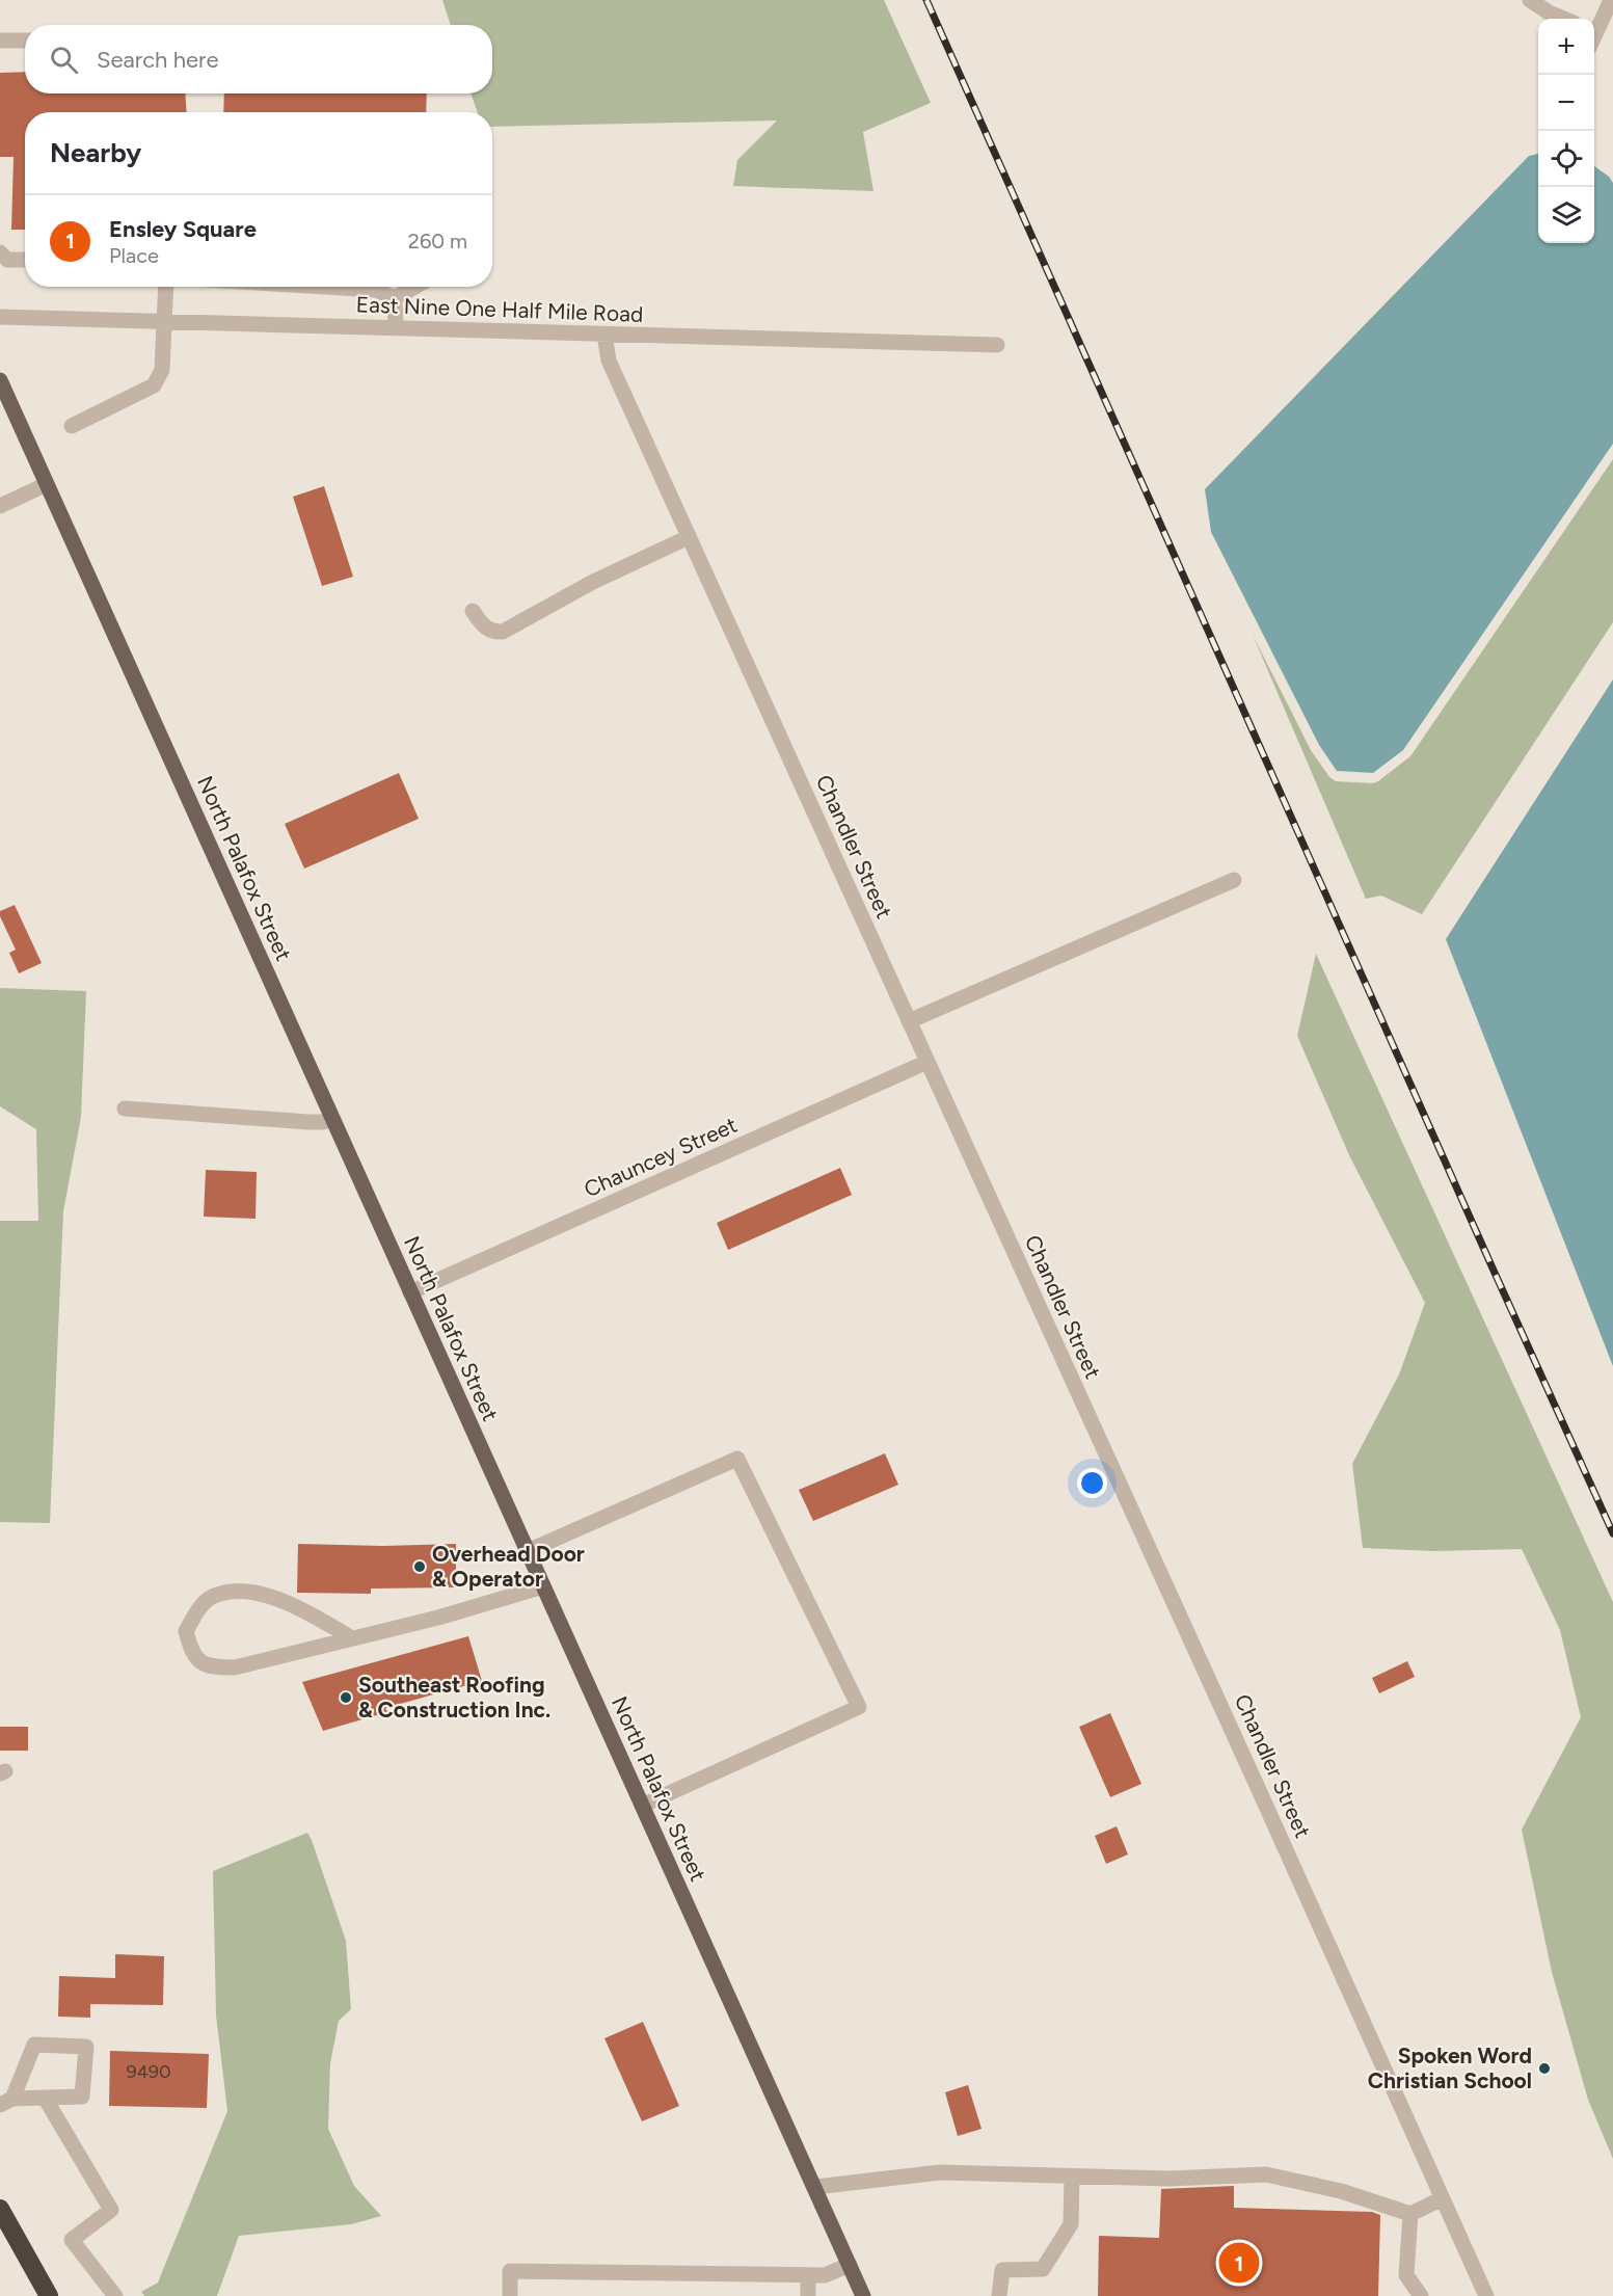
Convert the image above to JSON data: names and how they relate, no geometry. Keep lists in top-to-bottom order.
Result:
{
  "streets": {
    "main road": ["North Palafox Street"],
    "street": ["East Nine One Half Mile Road", "Chandler Street", "Chauncey Street"]
  },
  "crossings": [
    ["East Nine One Half Mile Road", "Chandler Street"],
    ["Chandler Street", "Chauncey Street"],
    ["North Palafox Street", "Chauncey Street"]
  ],
  "places": ["Overhead Door & Operator", "Southeast Roofing & Construction Inc.", "Spoken Word Christian School"],
  "house_numbers": ["9490"],
  "page": {
    "map_buttons": ["+", "−"],
    "search": "Search here",
    "heading": "Nearby",
    "list": [
      {
        "mark": "1",
        "name": "Ensley Square",
        "note": "Place",
        "value": "260 m"
      }
    ],
    "pins": "1"
  }
}
